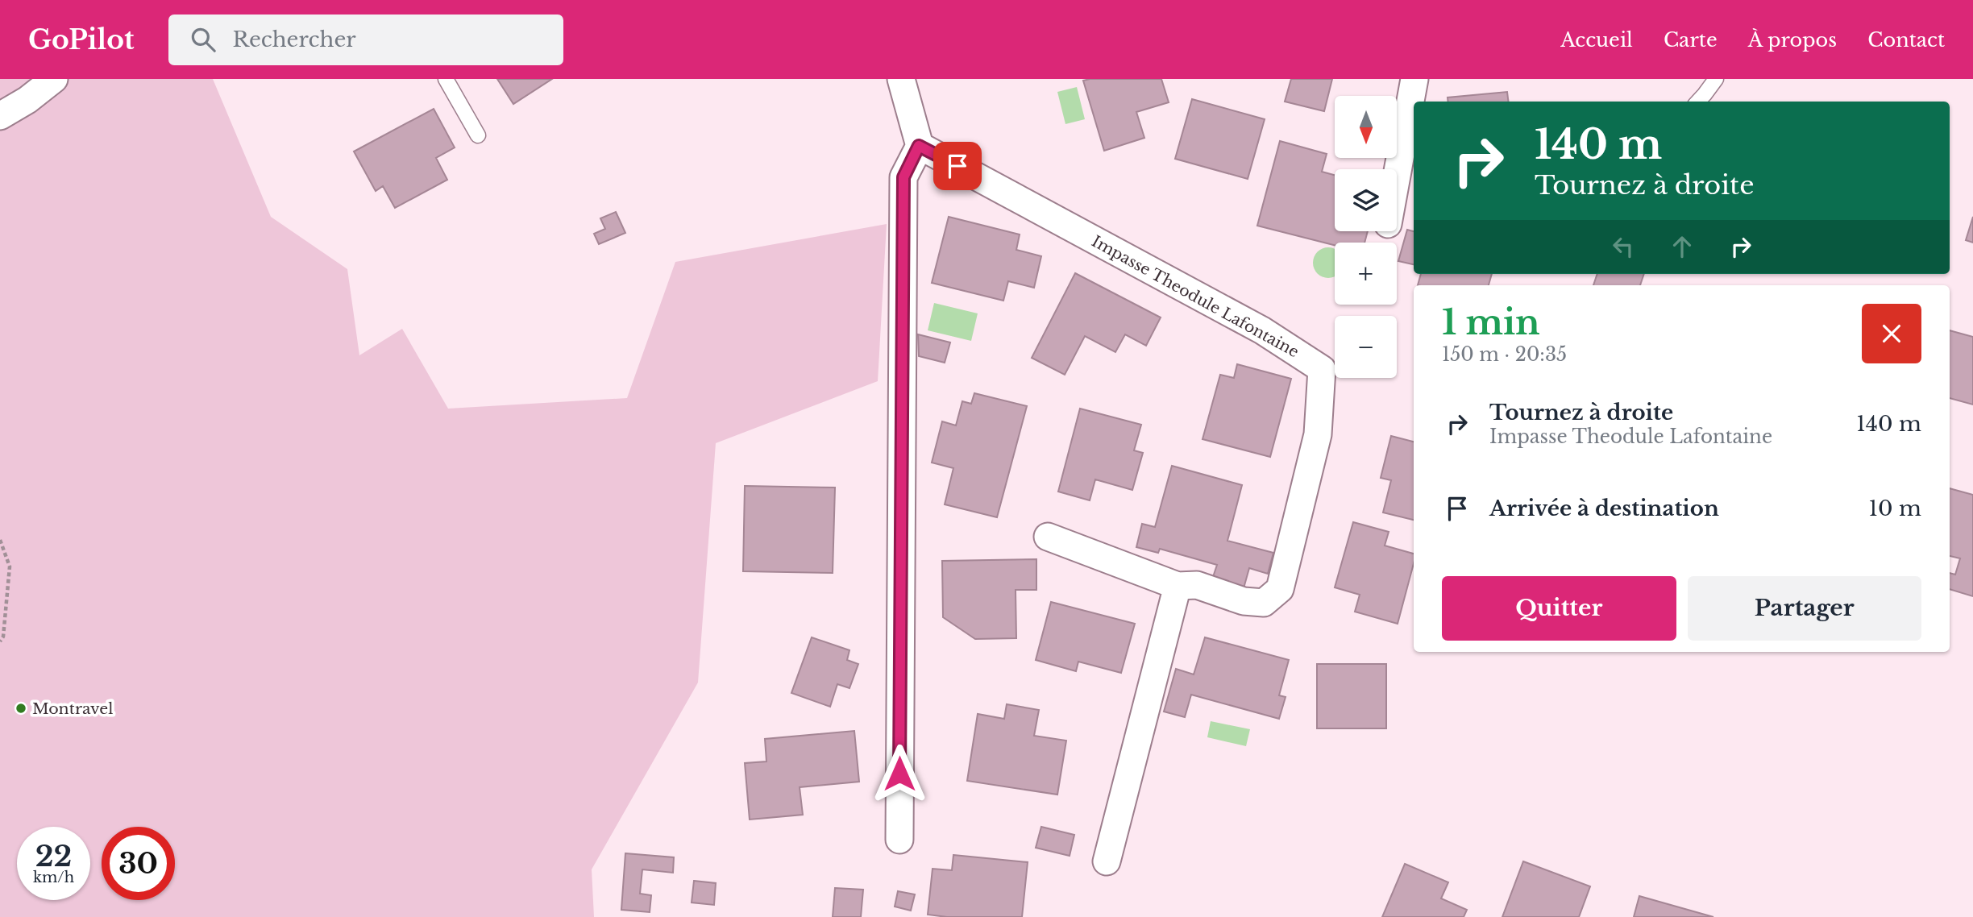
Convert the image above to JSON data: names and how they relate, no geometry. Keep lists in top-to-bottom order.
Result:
{
  "streets": {
    "street": ["Impasse Theodule Lafontaine"]
  },
  "places": ["Montravel"],
  "north": "bottom",
  "page": {
    "header": "GoPilot",
    "search": "Rechercher",
    "nav": [
      "Accueil",
      "Carte",
      "À propos",
      "Contact"
    ],
    "map_buttons": ["+", "−"],
    "turn": ["140 m", "Tournez à droite"],
    "heading": ["1 min", "150 m · 20:35"],
    "list": [
      {
        "name": "Tournez à droite",
        "note": "Impasse Theodule Lafontaine",
        "value": "140 m"
      },
      {
        "name": "Arrivée à destination",
        "value": "10 m"
      }
    ],
    "buttons": ["Quitter", "Partager"],
    "speed": "22 km/h",
    "limit": "30"
  }
}
